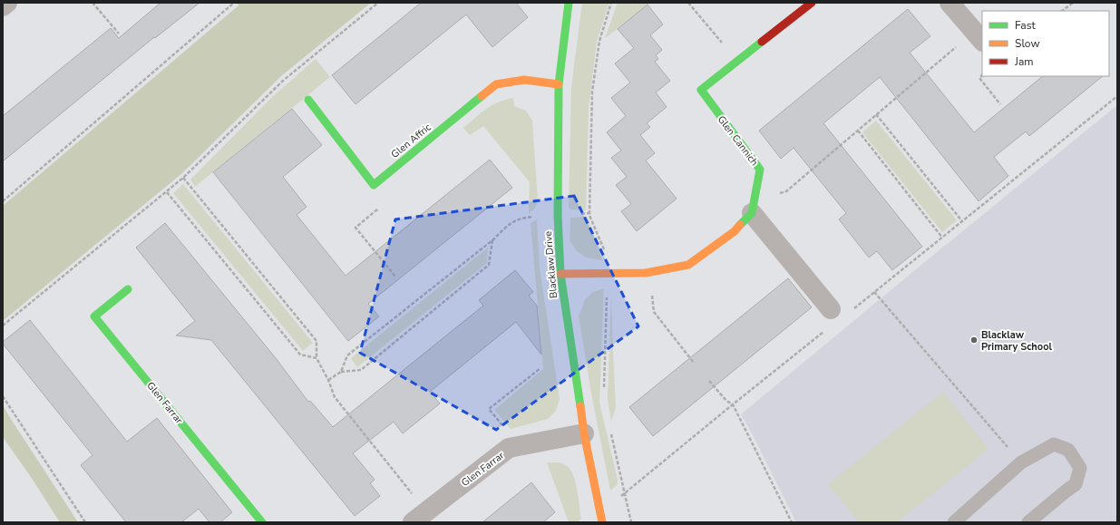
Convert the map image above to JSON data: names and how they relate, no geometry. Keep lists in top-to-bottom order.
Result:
{
  "streets": {
    "street": [
      "Glen Affric",
      "Glen Cannich",
      "Blacklaw Drive",
      "Glen Farrar"
    ]
  },
  "crossings": [
    ["Glen Affric", "Blacklaw Drive"],
    ["Blacklaw Drive", "Glen Farrar"]
  ],
  "places": ["Blacklaw Primary School"],
  "legend": ["Fast", "Slow", "Jam"]
}
